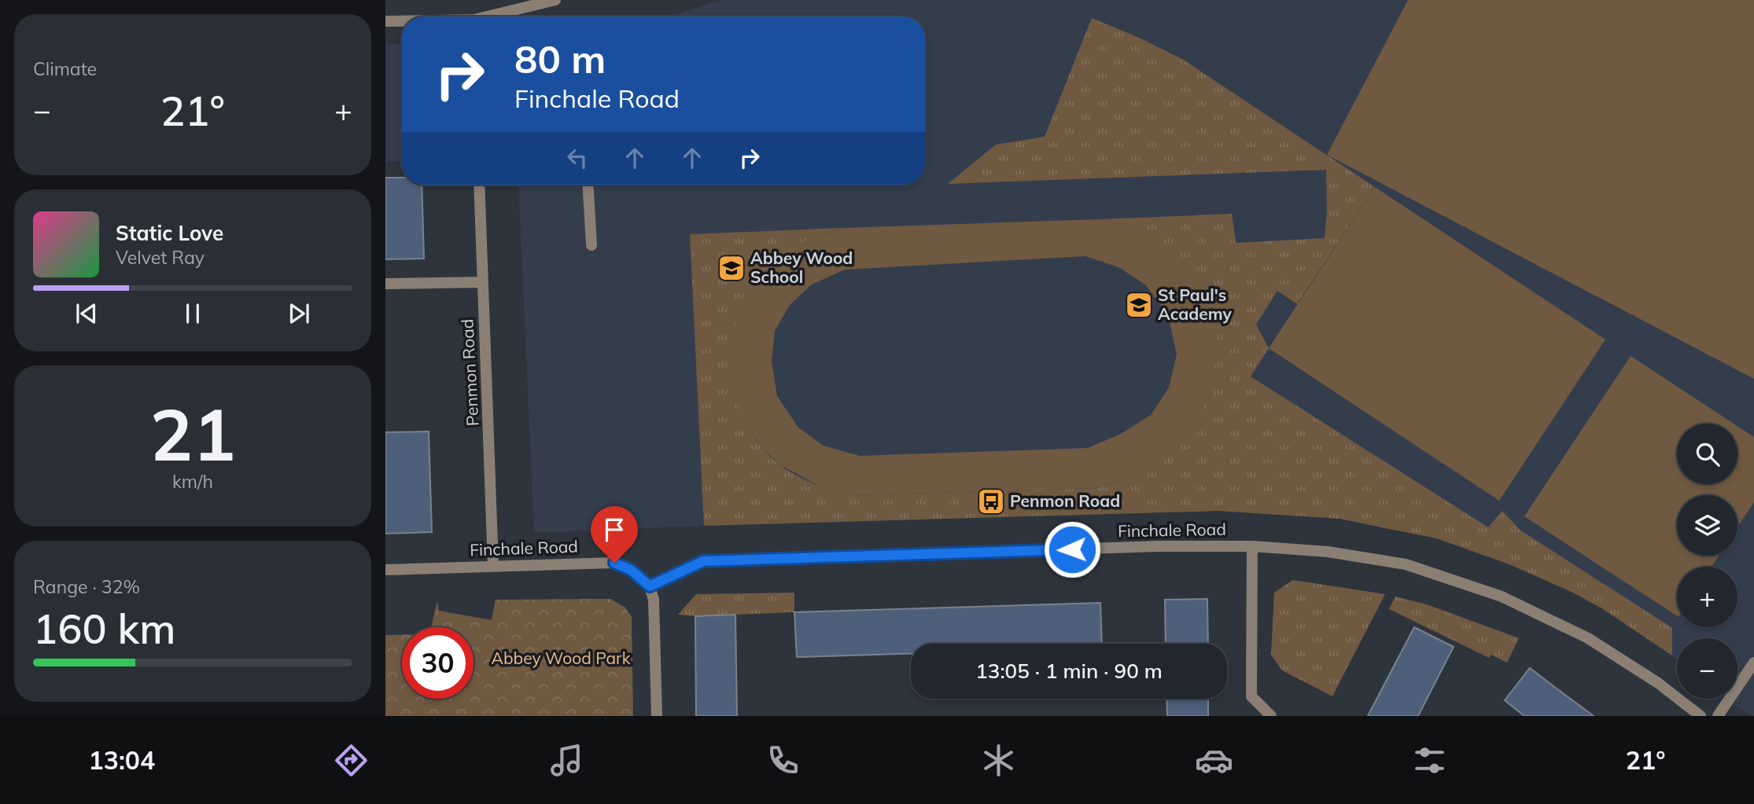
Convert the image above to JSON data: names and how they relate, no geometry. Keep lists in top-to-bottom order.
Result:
{
  "streets": {
    "street": ["Penmon Road", "Finchale Road"]
  },
  "crossings": [
    ["Penmon Road", "Finchale Road"]
  ],
  "parks": ["Abbey Wood Park"],
  "places": {
    "school or university": ["Abbey Wood School", "St Paul's Academy"],
    "bus stop": ["Penmon Road"]
  },
  "page": {
    "tile": [
      "Climate",
      ["21", "km/h"],
      ["Range · 32%", "160 km"]
    ],
    "turn": ["80 m", "Finchale Road"],
    "heat": ["−", "21°", "+"],
    "song": ["Static Love", "Velvet Ray"],
    "map_buttons": ["+", "−"],
    "limit": "30",
    "trip": "13:05 · 1 min · 90 m",
    "tabs": ["13:04", "21°"]
  }
}
